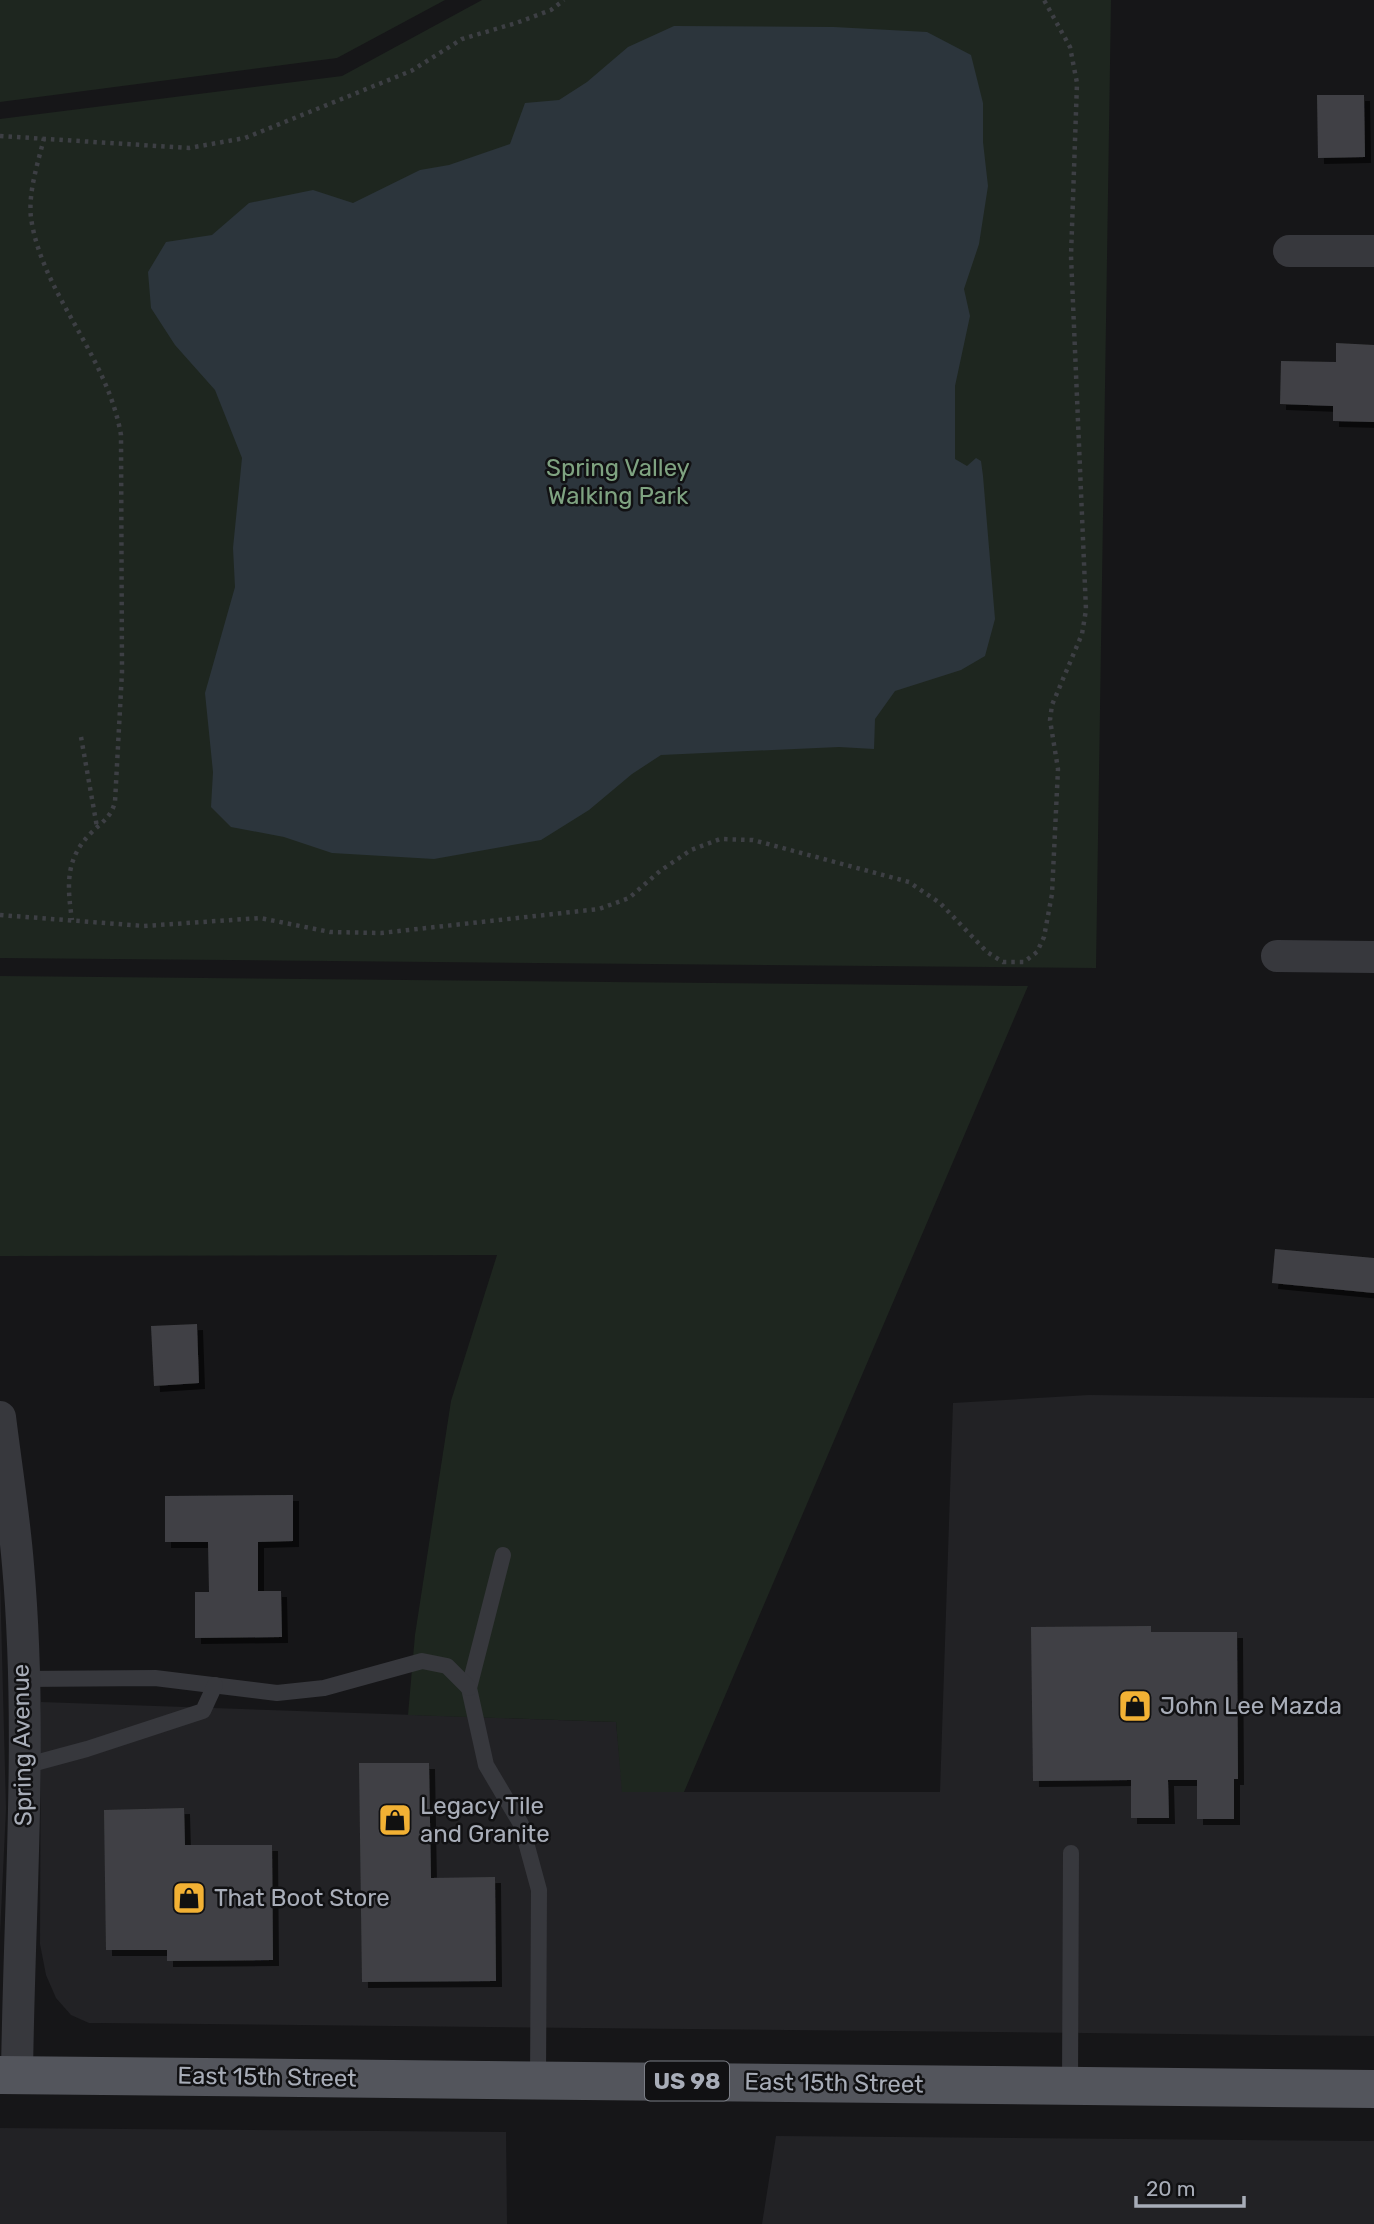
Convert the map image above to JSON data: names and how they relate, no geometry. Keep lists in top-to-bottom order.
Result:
{
  "streets": {
    "main road": ["East 15th Street", "US 98"],
    "street": ["Spring Avenue"]
  },
  "crossings": [
    ["Spring Avenue", "East 15th Street"]
  ],
  "parks": ["Spring Valley Walking Park"],
  "places": {
    "shop": ["John Lee Mazda", "Legacy Tile and Granite", "That Boot Store"]
  },
  "scale_bar": "20 m"
}
